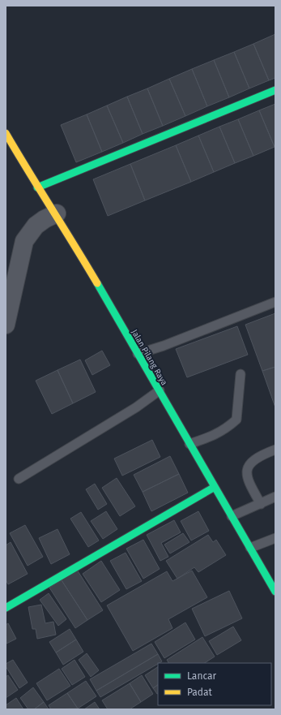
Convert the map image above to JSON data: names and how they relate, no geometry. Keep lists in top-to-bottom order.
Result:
{
  "streets": {
    "main road": ["Jalan Pilang Raya"]
  },
  "legend": ["Lancar", "Padat"]
}
